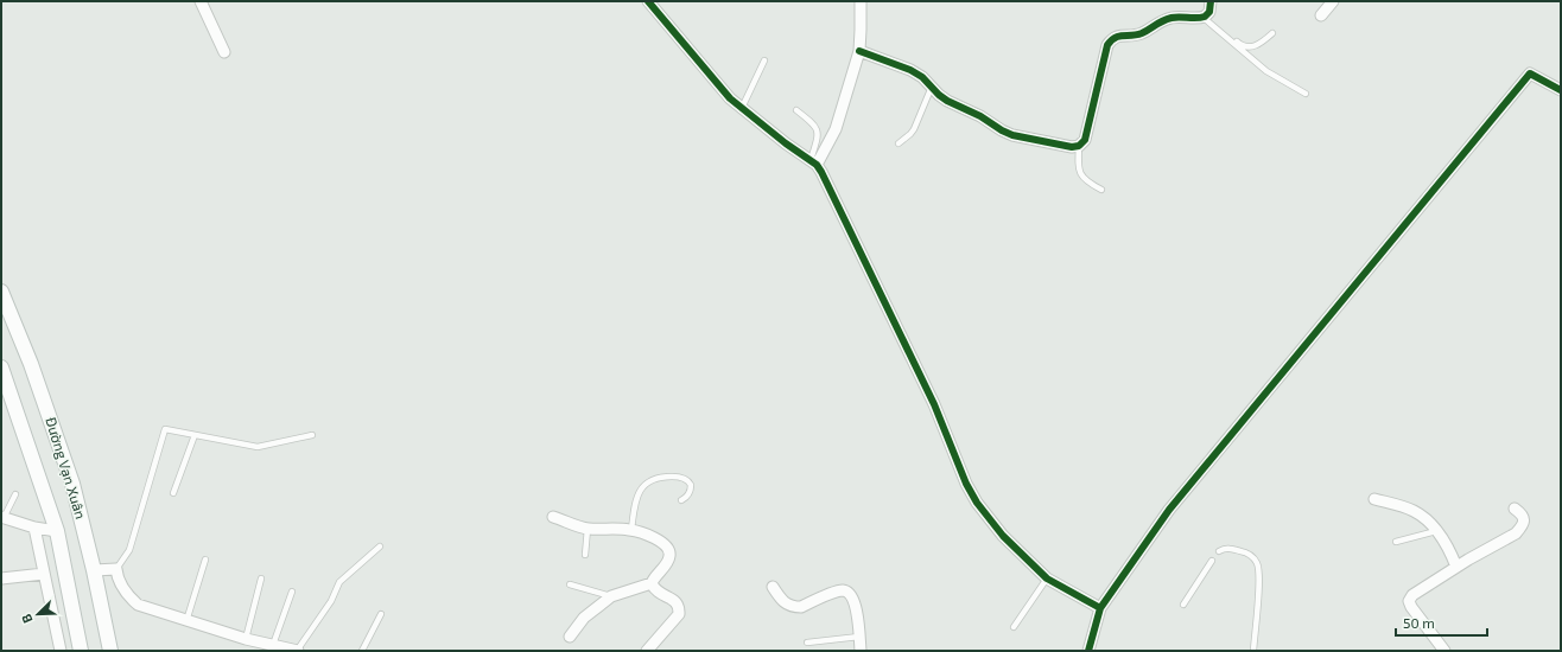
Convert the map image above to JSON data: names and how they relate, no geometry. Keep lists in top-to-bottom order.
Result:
{
  "streets": {
    "main road": ["Đường Vạn Xuân"]
  },
  "scale_bar": "50 m",
  "north": "bottom left"
}
